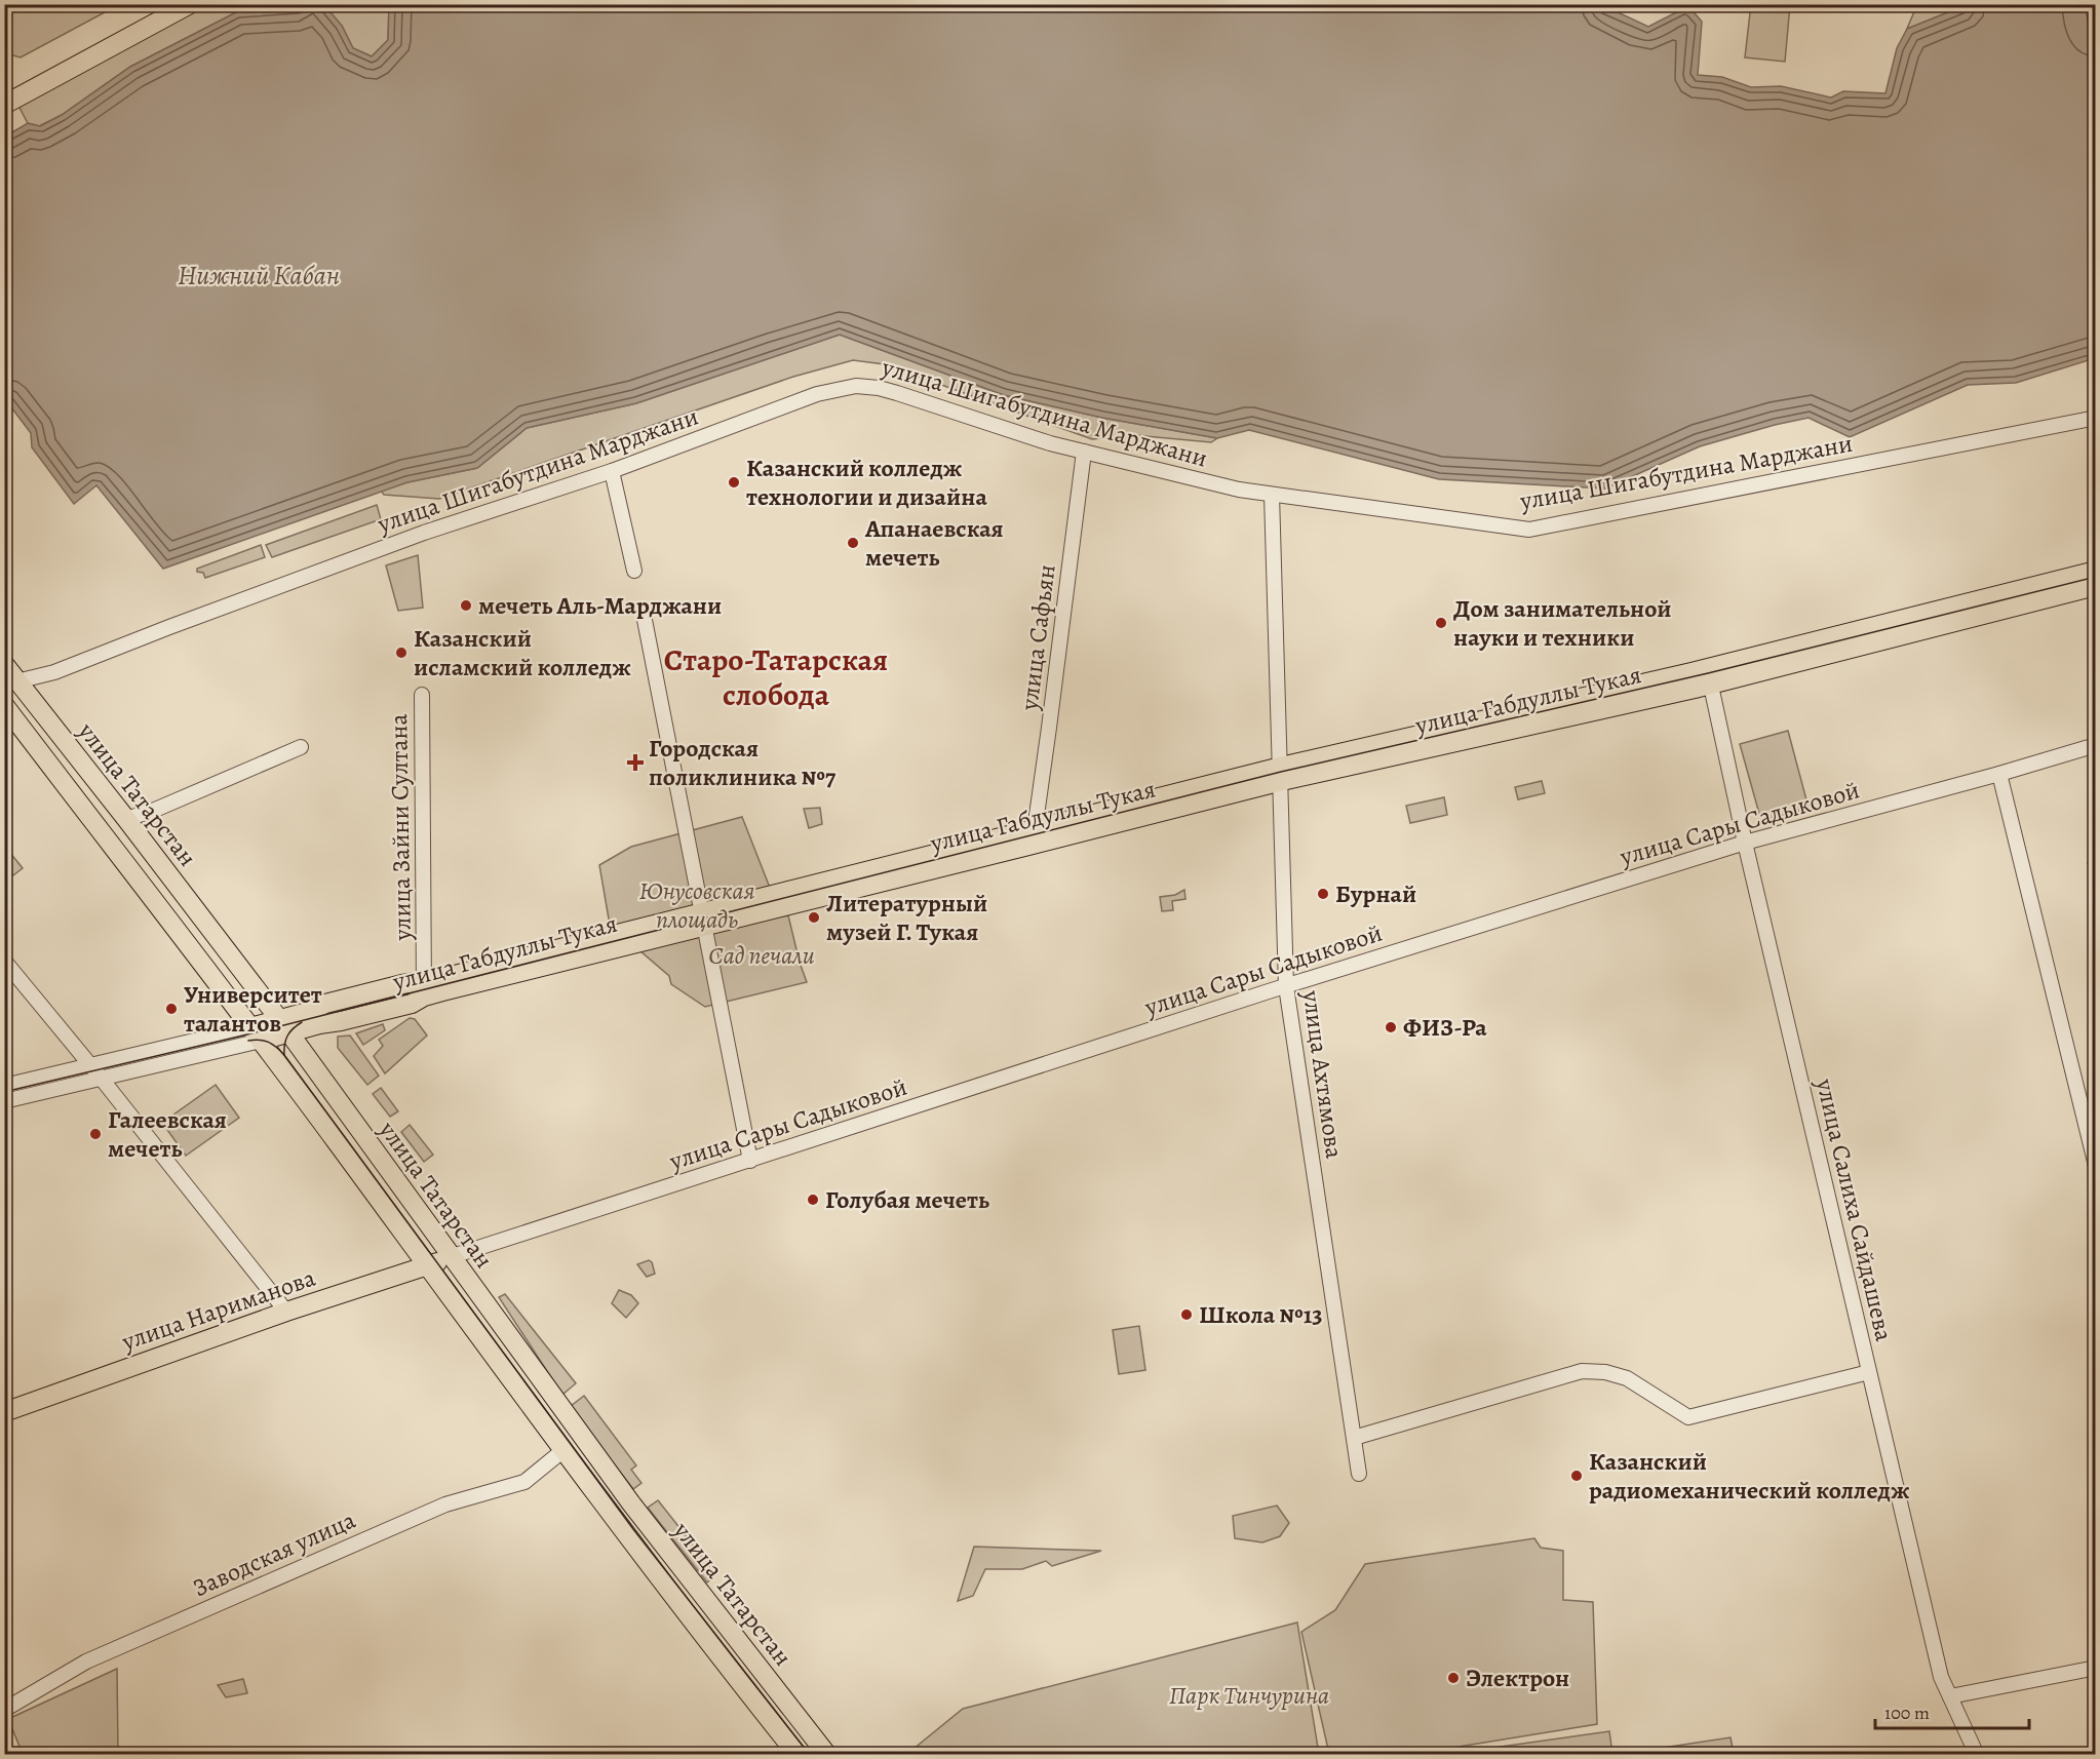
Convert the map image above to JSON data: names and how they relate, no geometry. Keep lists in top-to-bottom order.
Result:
{
  "streets": {
    "main road": ["улица Габдуллы Тукая", "улица Татарстан", "улица Нариманова"],
    "street": [
      "улица Шигабутдина Марджани",
      "улица Сафьян",
      "улица Сары Садыковой",
      "улица Зайни Султана",
      "улица Ахтямова",
      "улица Салиха Сайдашева",
      "Заводская улица"
    ]
  },
  "crossings": [
    ["улица Шигабутдина Марджани", "улица Сафьян"],
    ["улица Шигабутдина Марджани", "улица Татарстан"],
    ["улица Шигабутдина Марджани", "улица Ахтямова"],
    ["улица Сафьян", "улица Габдуллы Тукая"],
    ["улица Габдуллы Тукая", "улица Татарстан"],
    ["улица Габдуллы Тукая", "улица Зайни Султана"],
    ["улица Габдуллы Тукая", "улица Ахтямова"],
    ["улица Габдуллы Тукая", "улица Салиха Сайдашева"],
    ["улица Татарстан", "улица Сары Садыковой"],
    ["улица Татарстан", "улица Нариманова"],
    ["улица Татарстан", "Заводская улица"],
    ["улица Сары Садыковой", "улица Ахтямова"],
    ["улица Сары Садыковой", "улица Салиха Сайдашева"],
    ["улица Сары Садыковой", "улица Нариманова"]
  ],
  "districts": ["Старо-Татарская слобода"],
  "water": ["Нижний Кабан"],
  "parks": ["Юнусовская площадь", "Сад печали", "Парк Тинчурина"],
  "places": {
    "other": [
      "Казанский колледж технологии и дизайна",
      "Апанаевская мечеть",
      "мечеть Аль-Марджани",
      "Дом занимательной науки и техники",
      "Казанский исламский колледж",
      "Бурнай",
      "Литературный музей Г. Тукая",
      "Университет талантов",
      "ФИЗ-Ра",
      "Галеевская мечеть",
      "Голубая мечеть",
      "Школа №13",
      "Казанский радиомеханический колледж",
      "Электрон"
    ],
    "health": ["Городская поликлиника №7"]
  },
  "scale_bar": "100 m"
}
